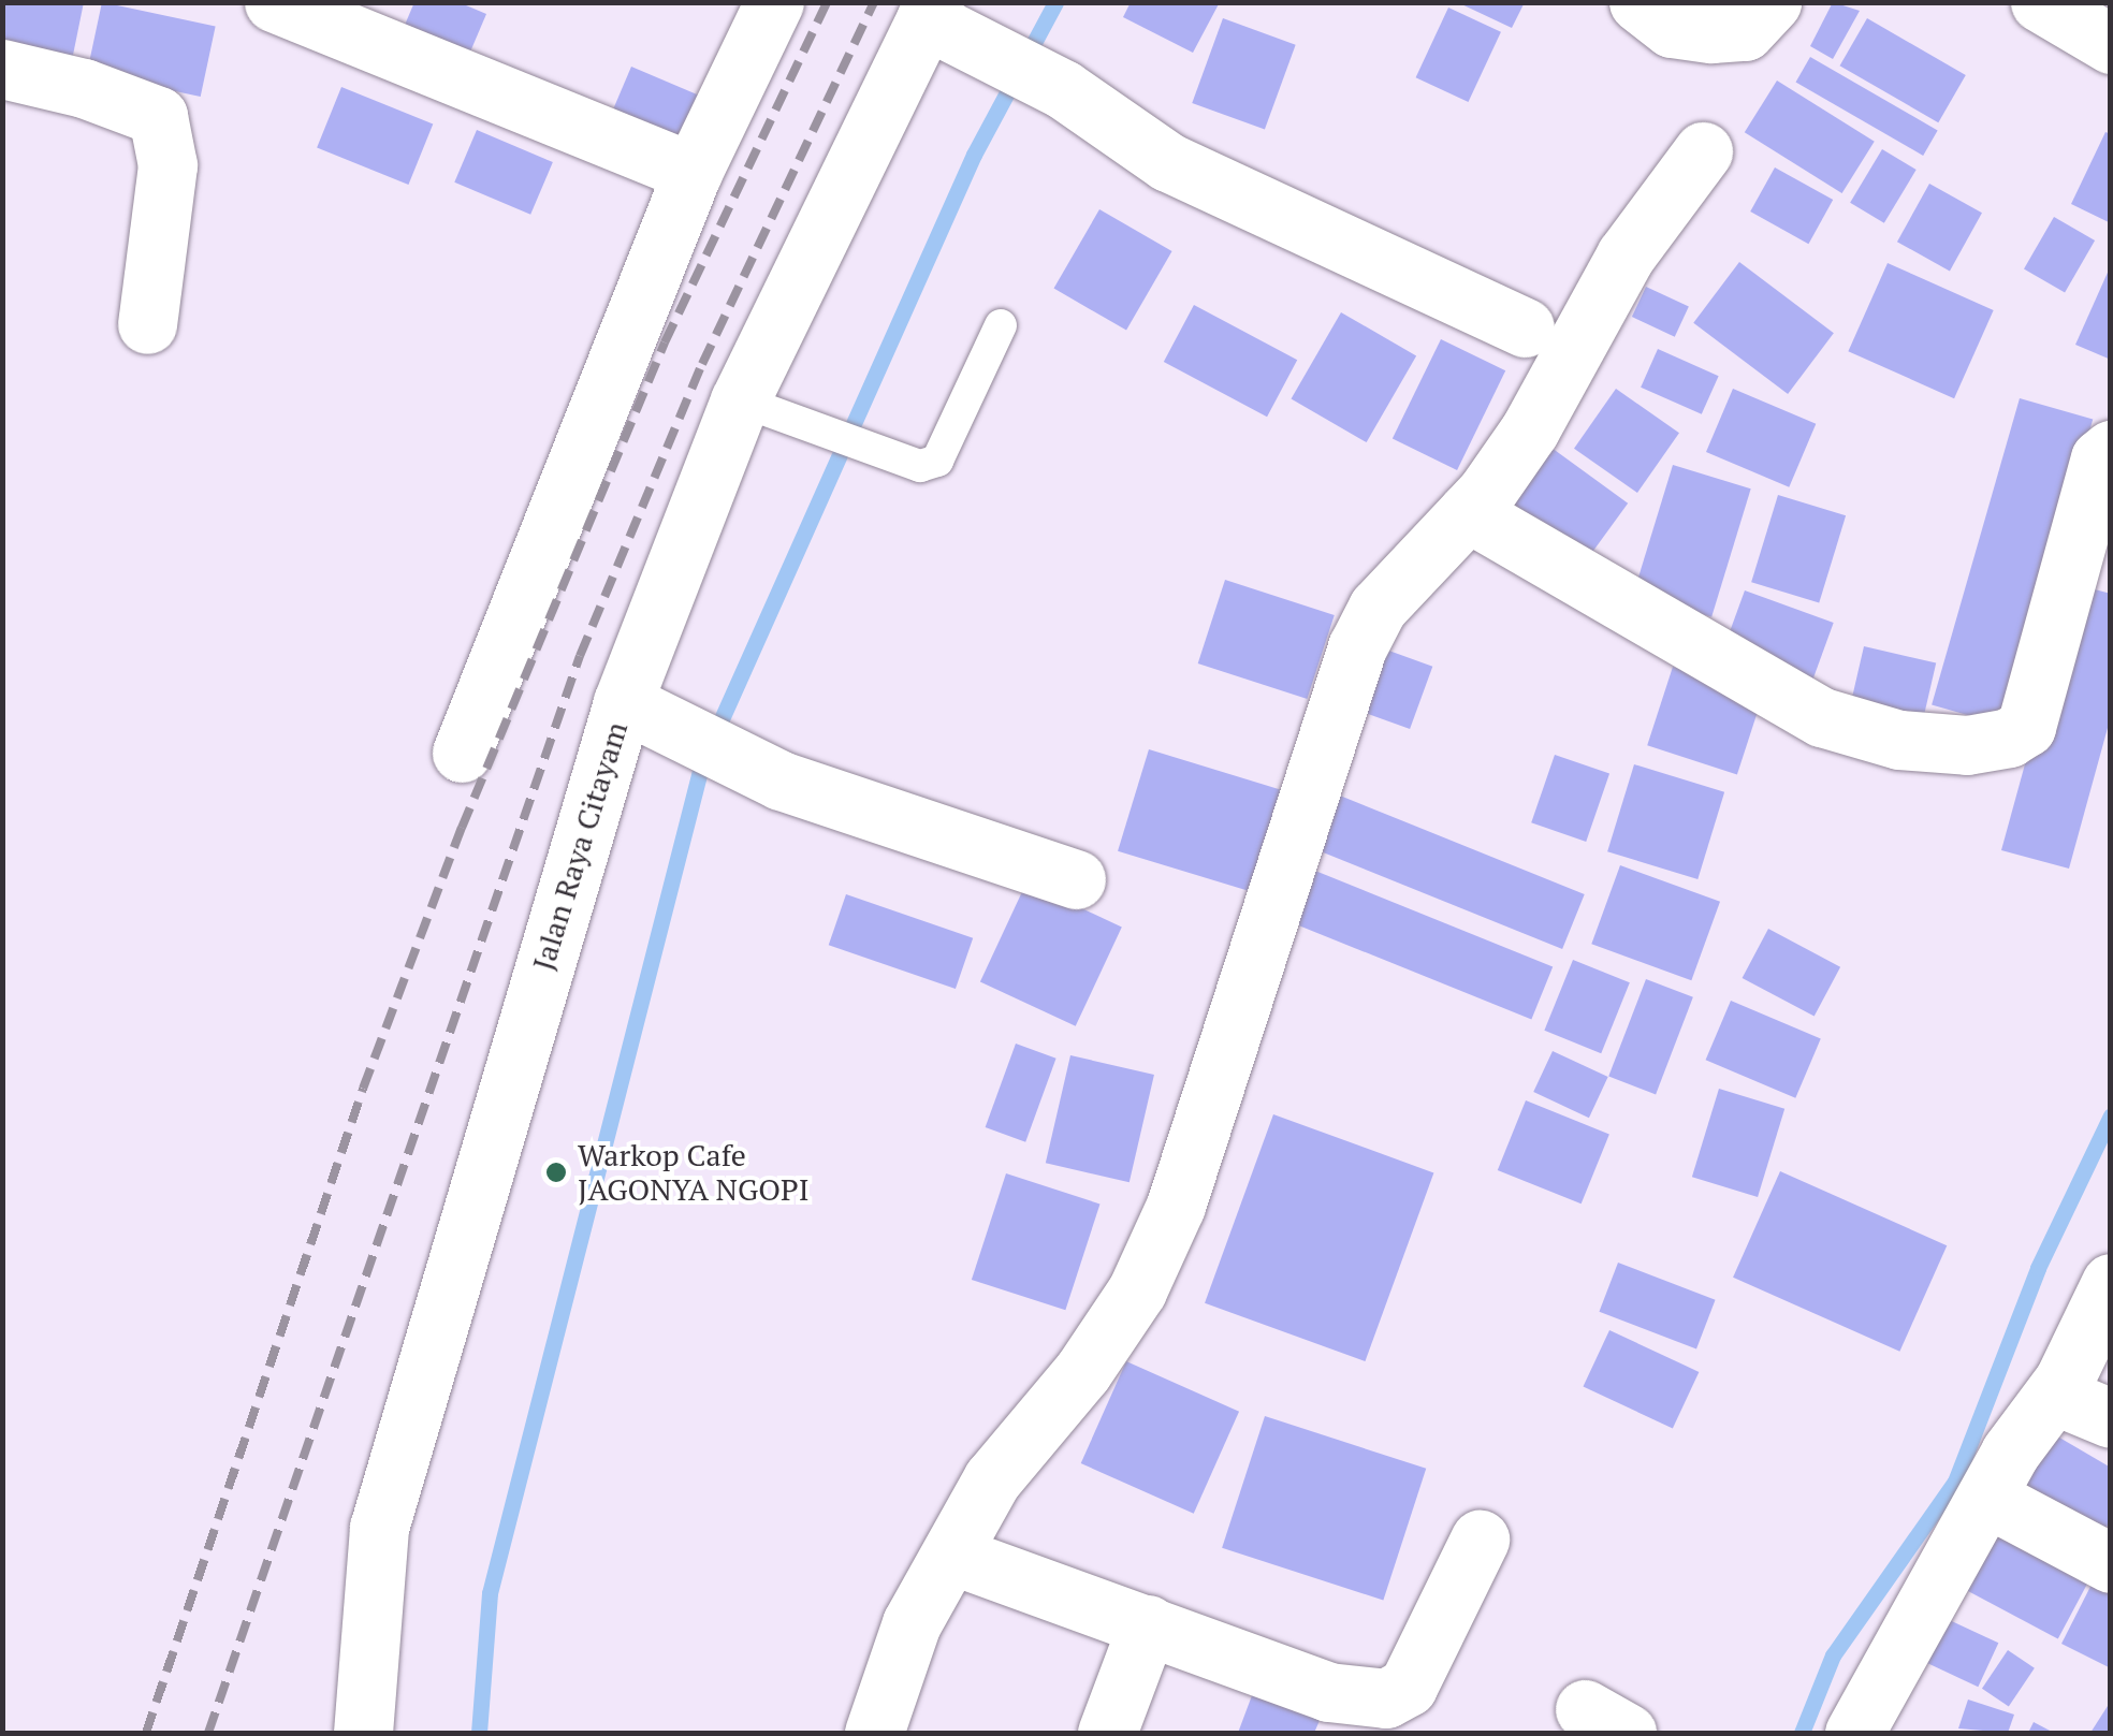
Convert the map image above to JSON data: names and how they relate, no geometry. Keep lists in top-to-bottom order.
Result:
{
  "streets": {
    "street": ["Jalan Raya Citayam"]
  },
  "places": ["Warkop Cafe JAGONYA NGOPI"]
}
